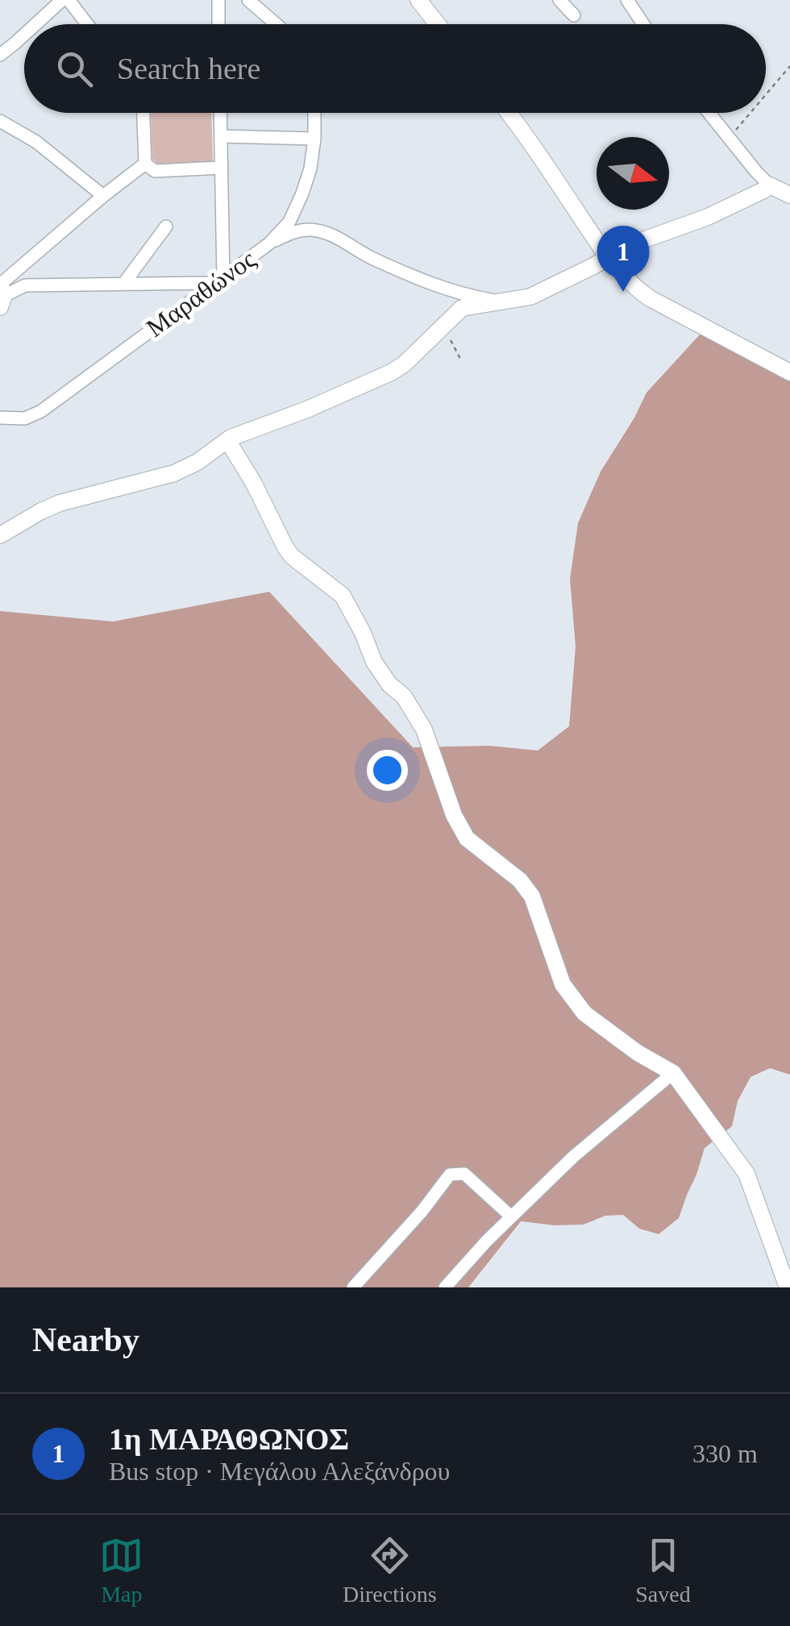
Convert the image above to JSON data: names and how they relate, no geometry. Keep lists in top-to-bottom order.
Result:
{
  "streets": {
    "street": ["Μαραθώνος"]
  },
  "north": "right",
  "page": {
    "search": "Search here",
    "pins": "1",
    "heading": "Nearby",
    "list": [
      {
        "mark": "1",
        "name": "1η ΜΑΡΑΘΩΝΟΣ",
        "note": "Bus stop · Μεγάλου Αλεξάνδρου",
        "value": "330 m"
      }
    ],
    "nav": ["Map", "Directions", "Saved"]
  }
}
